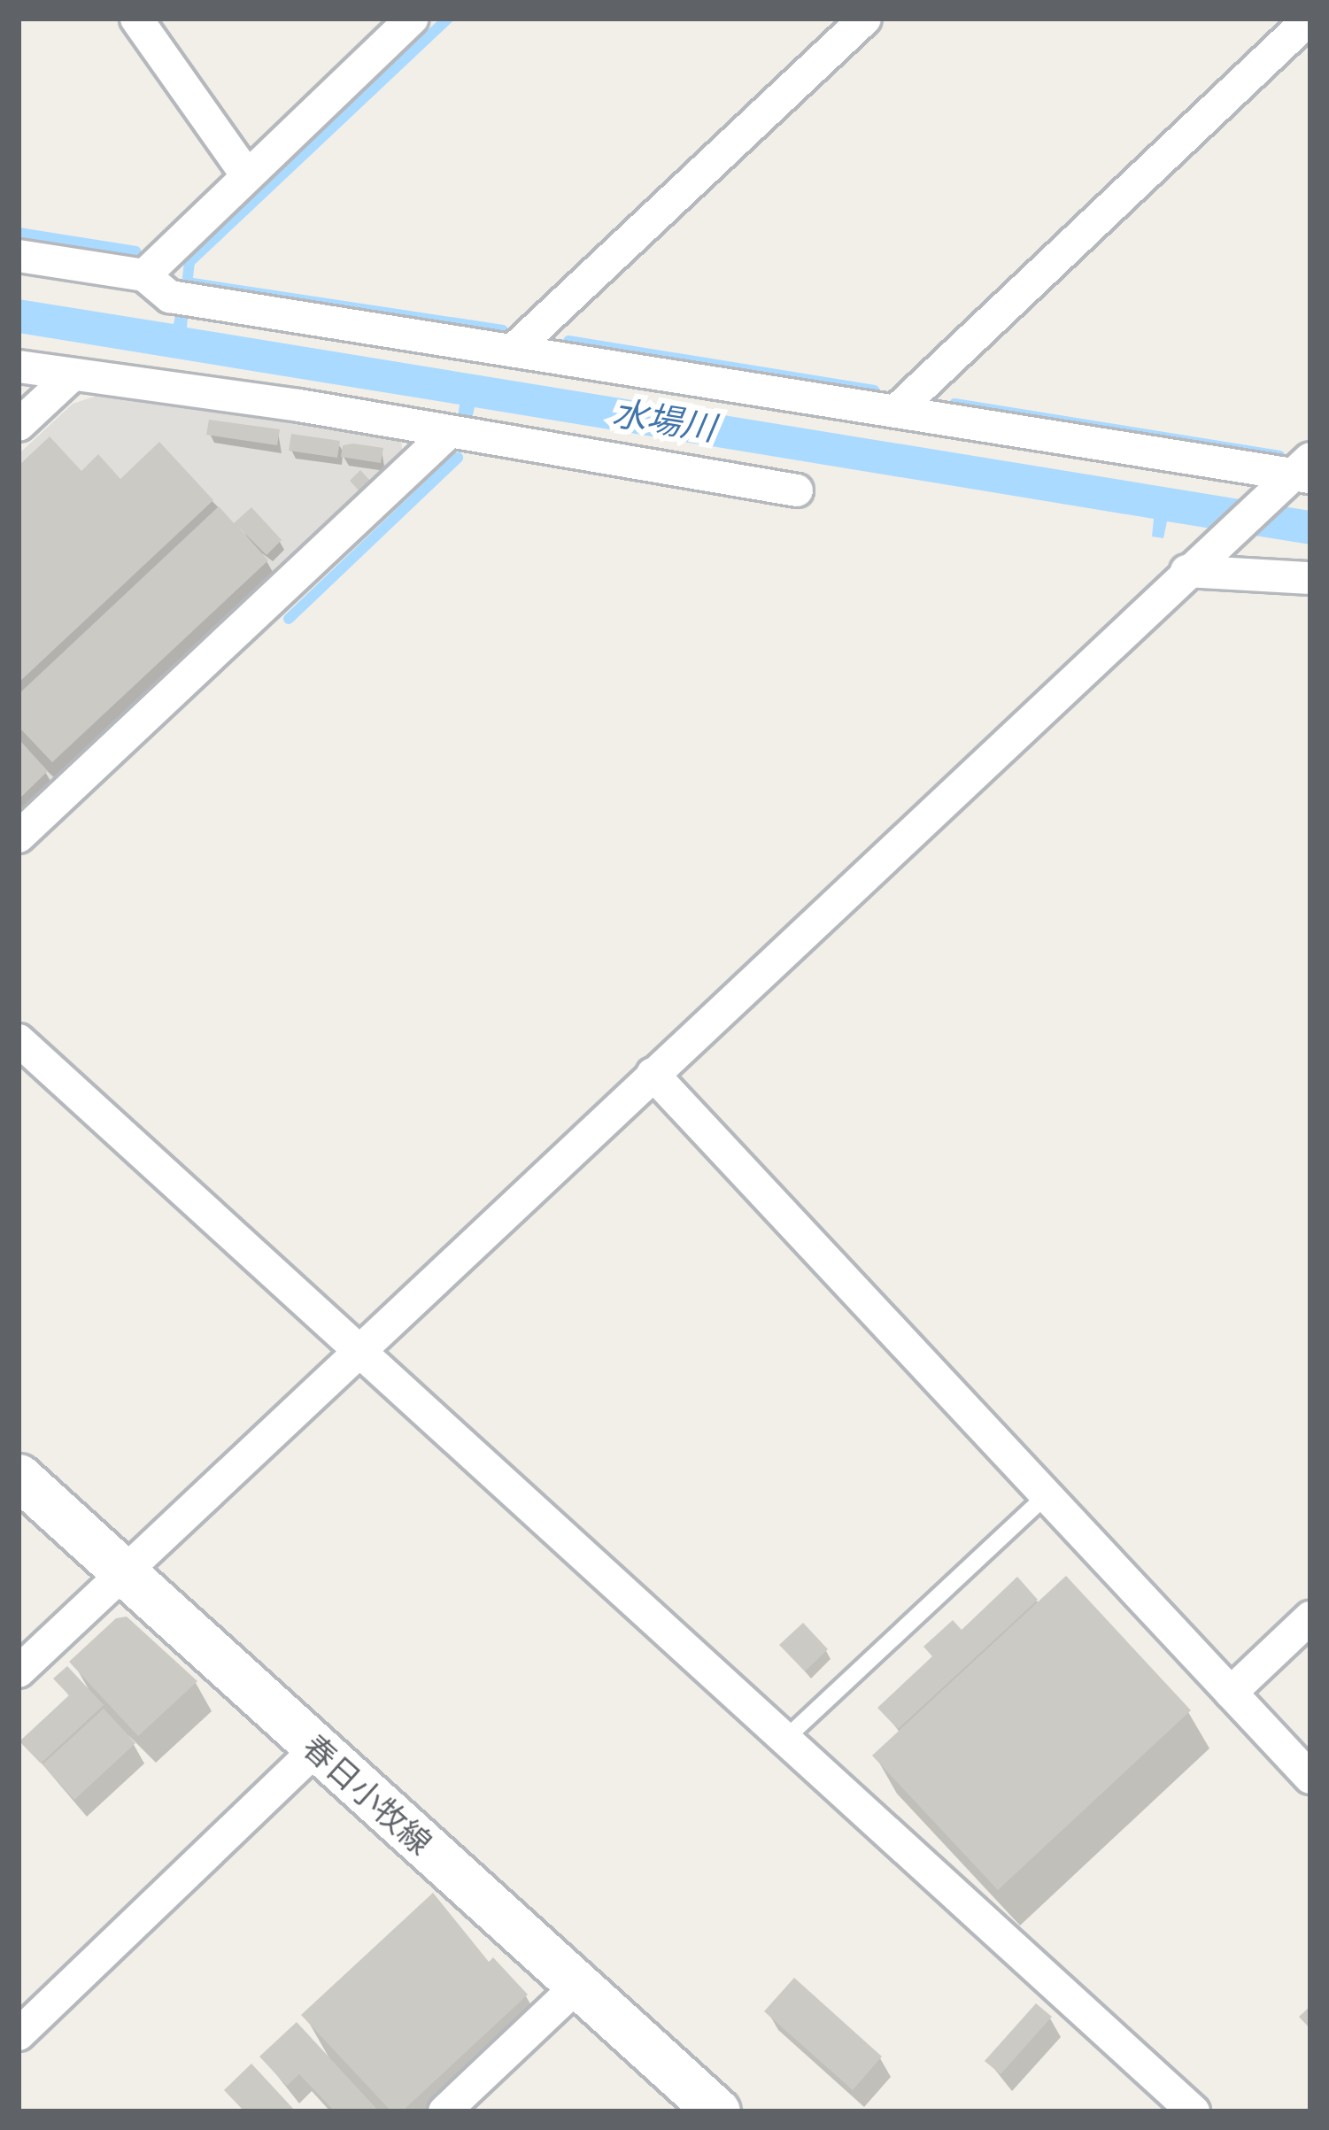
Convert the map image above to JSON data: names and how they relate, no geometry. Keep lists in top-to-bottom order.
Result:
{
  "streets": {
    "main road": ["春日小牧線"]
  },
  "water": ["水場川"]
}
